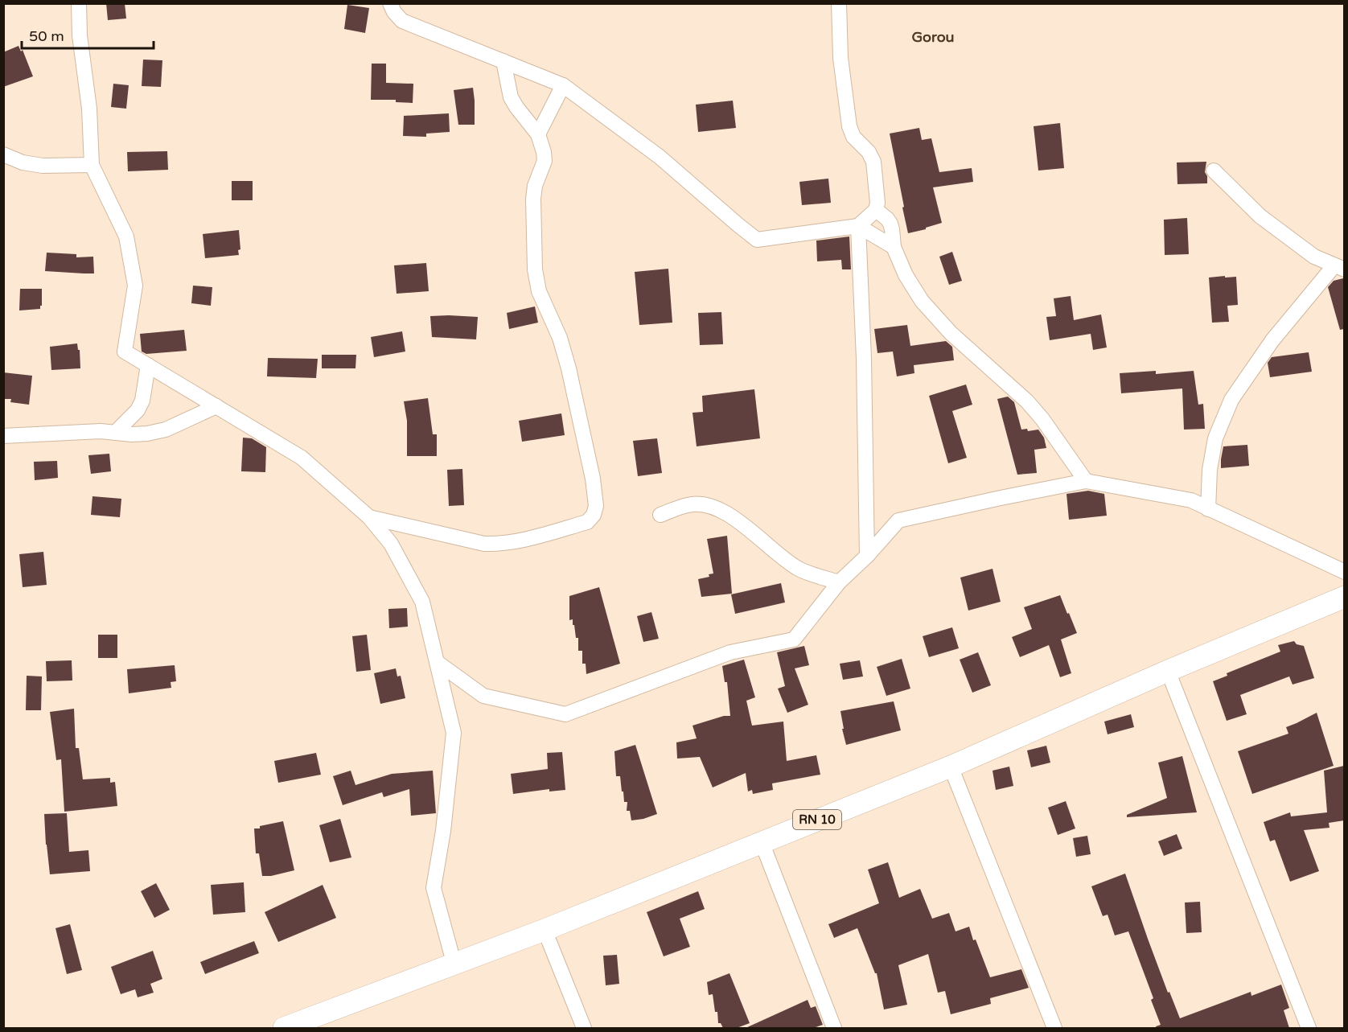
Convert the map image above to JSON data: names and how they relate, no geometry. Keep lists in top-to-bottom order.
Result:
{
  "streets": {
    "main road": ["RN 10"]
  },
  "districts": ["Gorou"],
  "scale_bar": "50 m"
}
